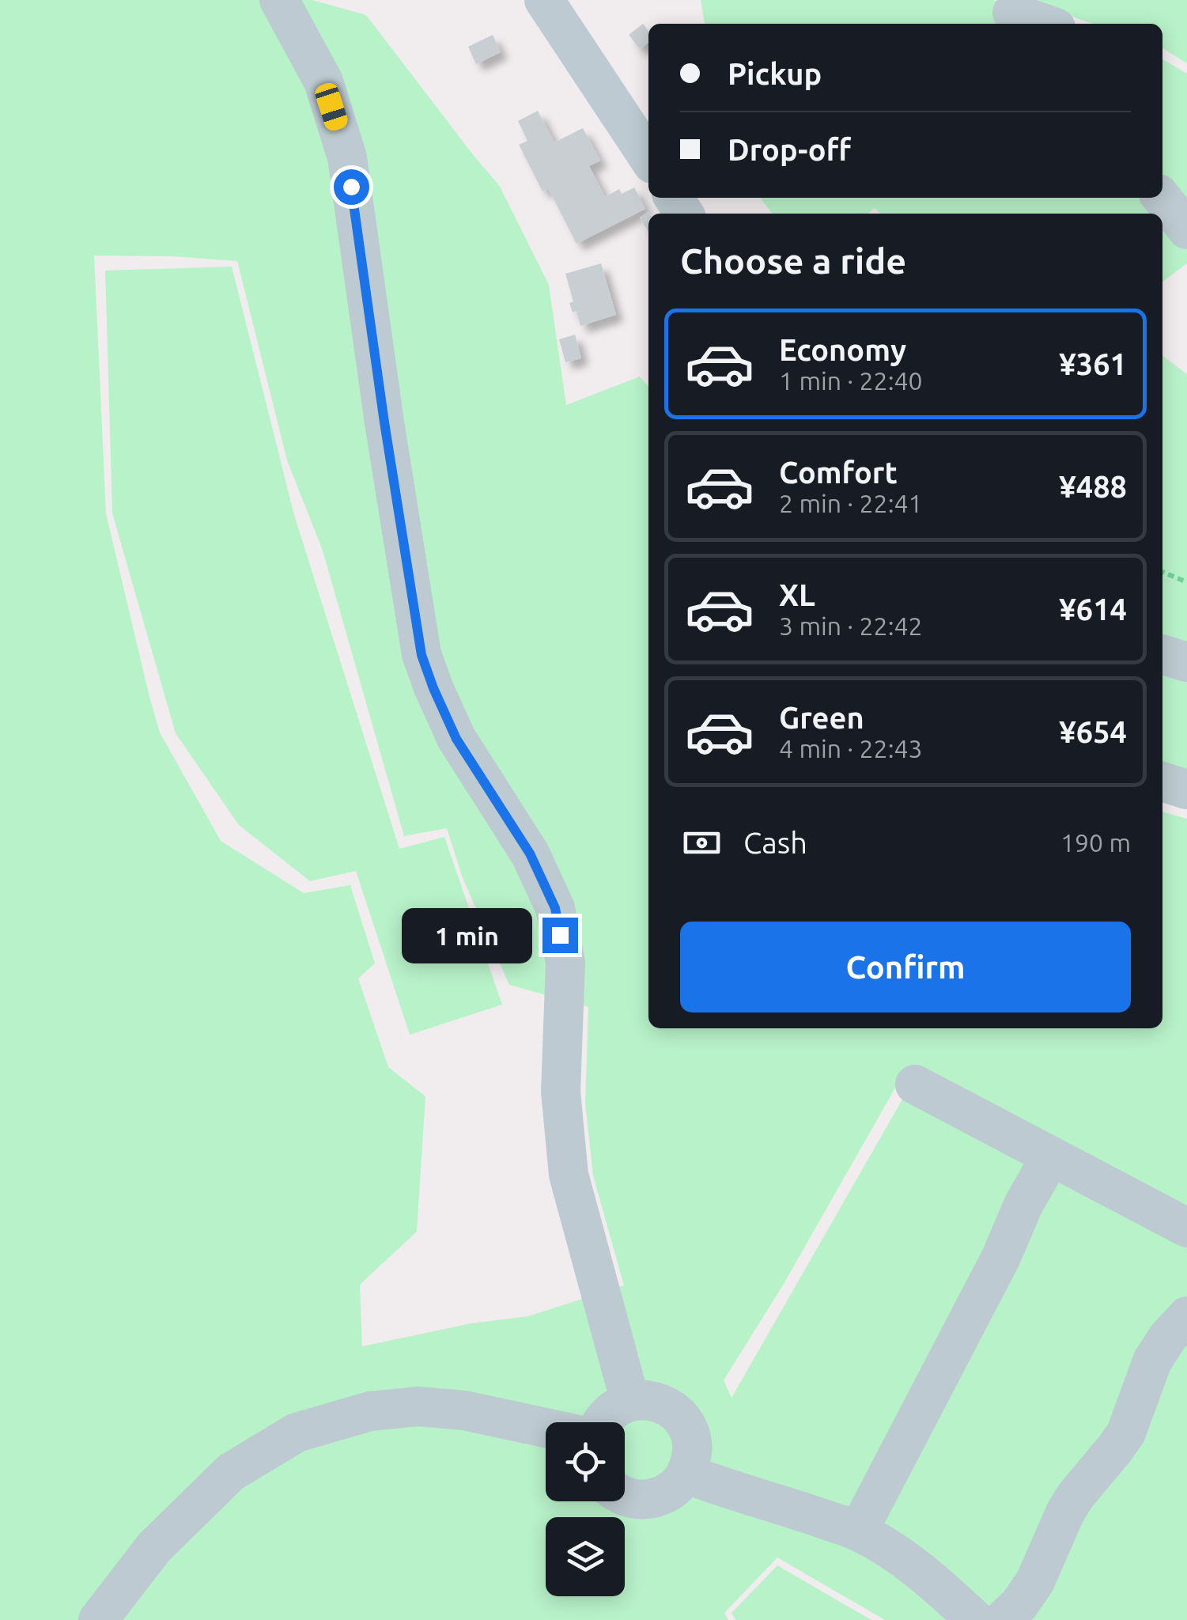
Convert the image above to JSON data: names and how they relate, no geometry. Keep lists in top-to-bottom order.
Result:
{
  "page": {
    "banner": ["Pickup", "Drop-off"],
    "heading": "Choose a ride",
    "list": [
      {
        "name": "Economy",
        "note": "1 min · 22:40",
        "value": "¥361"
      },
      {
        "name": "Comfort",
        "note": "2 min · 22:41",
        "value": "¥488"
      },
      {
        "name": "XL",
        "note": "3 min · 22:42",
        "value": "¥614"
      },
      {
        "name": "Green",
        "note": "4 min · 22:43",
        "value": "¥654"
      }
    ],
    "pay": ["Cash", "190 m"],
    "buttons": "Confirm",
    "bubble": "1 min"
  }
}
